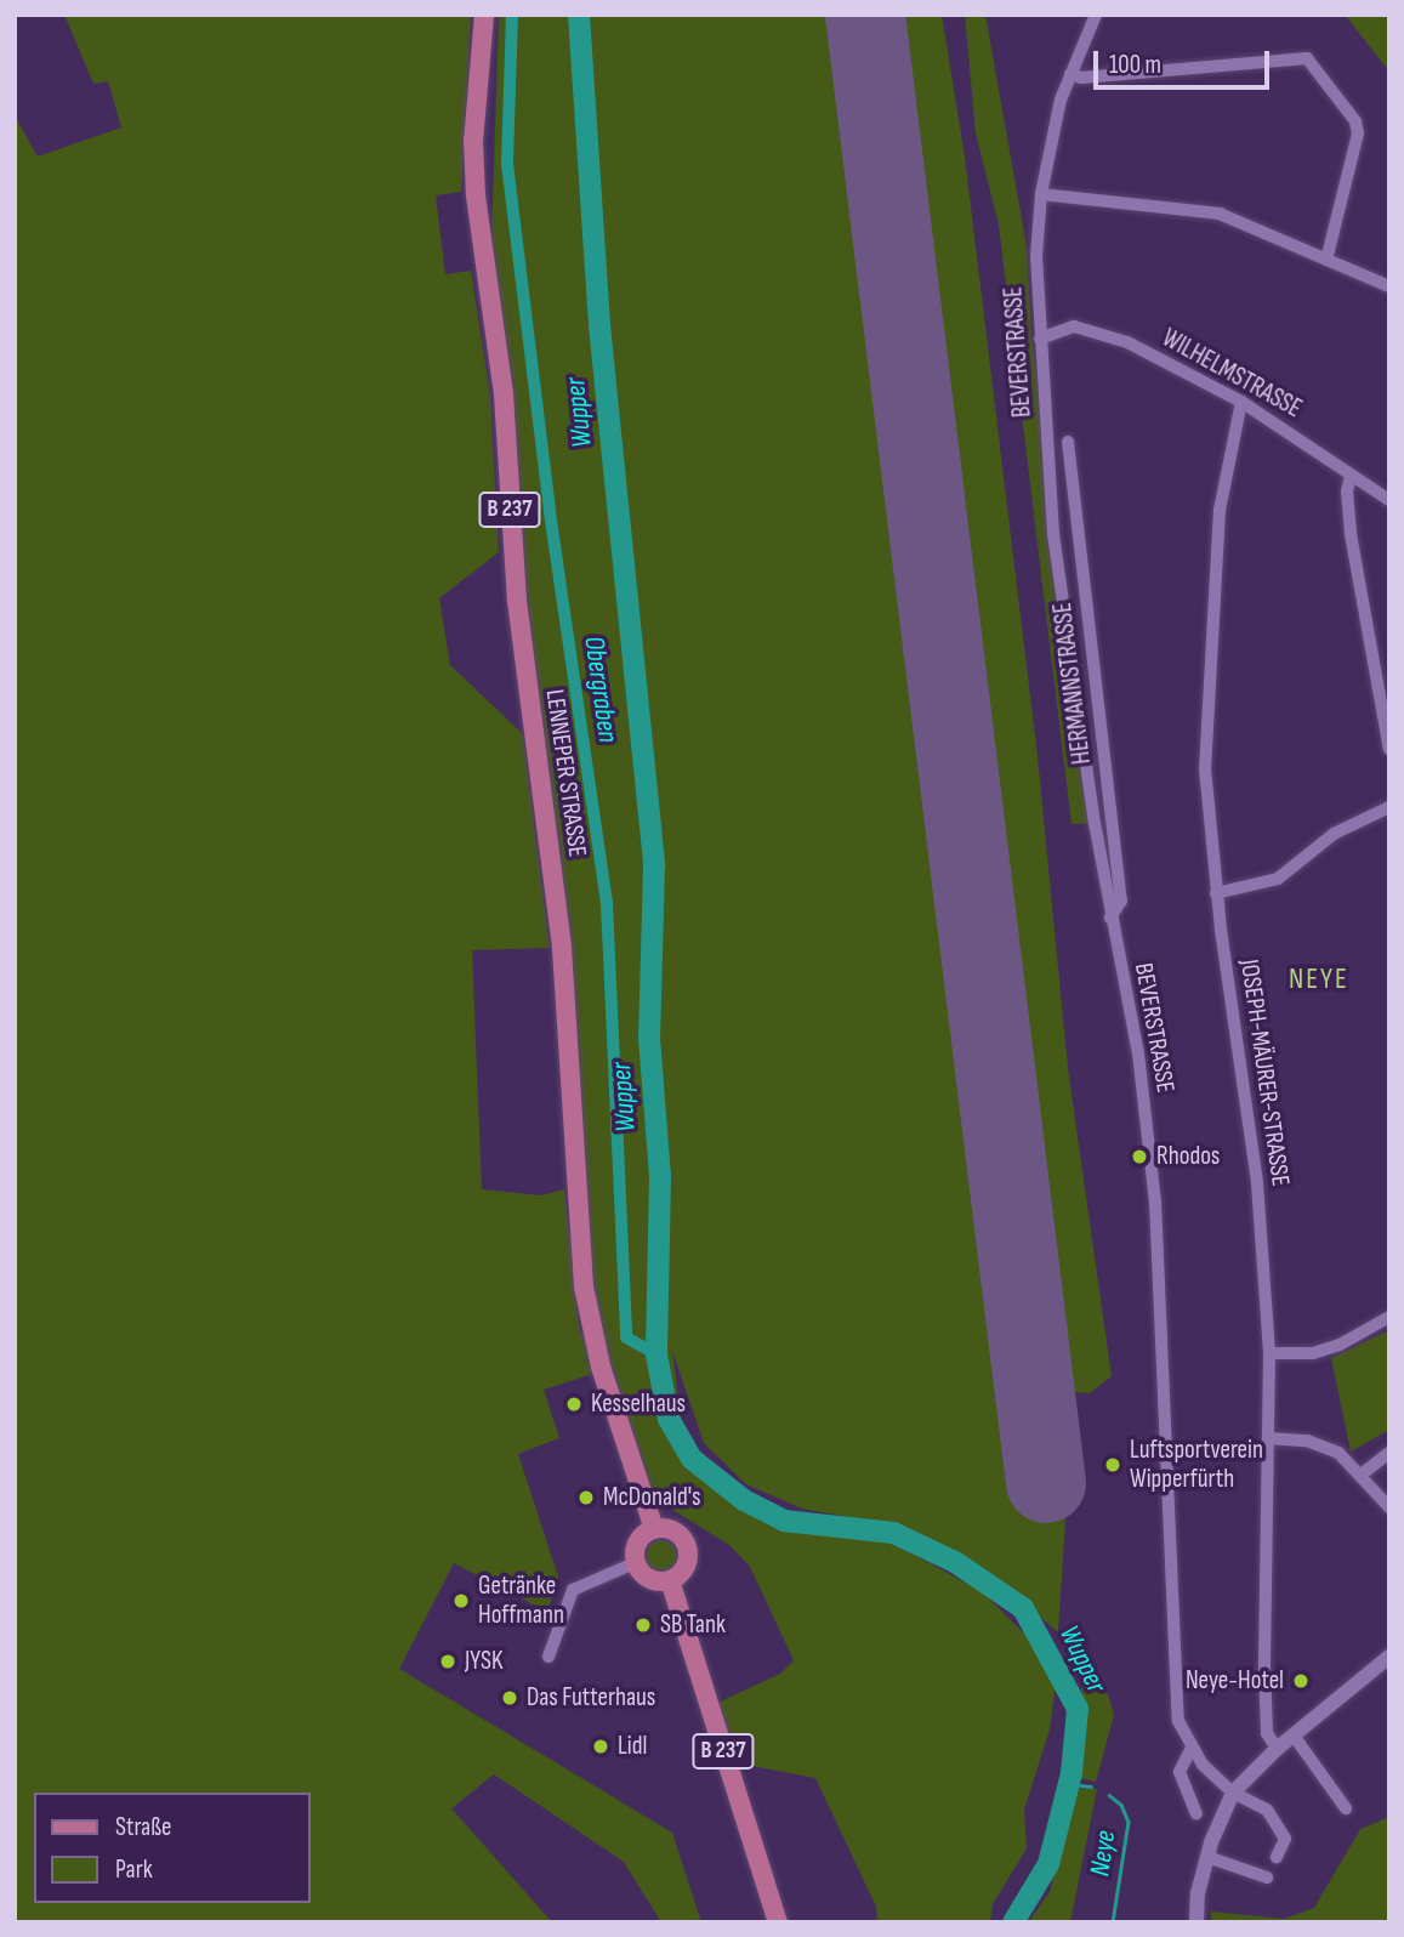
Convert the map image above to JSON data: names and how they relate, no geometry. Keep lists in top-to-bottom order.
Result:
{
  "streets": {
    "main road": ["B 237", "LENNEPER STRASSE"],
    "street": [
      "BEVERSTRASSE",
      "WILHELMSTRASSE",
      "HERMANNSTRASSE",
      "JOSEPH-MÄURER-STRASSE"
    ]
  },
  "crossings": [
    ["BEVERSTRASSE", "WILHELMSTRASSE"],
    ["BEVERSTRASSE", "HERMANNSTRASSE"],
    ["WILHELMSTRASSE", "JOSEPH-MÄURER-STRASSE"],
    ["B 237", "LENNEPER STRASSE"]
  ],
  "districts": ["NEYE"],
  "water": ["Wupper", "Obergraben", "Neye"],
  "places": [
    "Rhodos",
    "Kesselhaus",
    "Luftsportverein Wipperfürth",
    "McDonald's",
    "Getränke Hoffmann",
    "SB Tank",
    "JYSK",
    "Neye-Hotel",
    "Das Futterhaus",
    "Lidl"
  ],
  "legend": ["Straße", "Park"],
  "scale_bar": "100 m"
}
